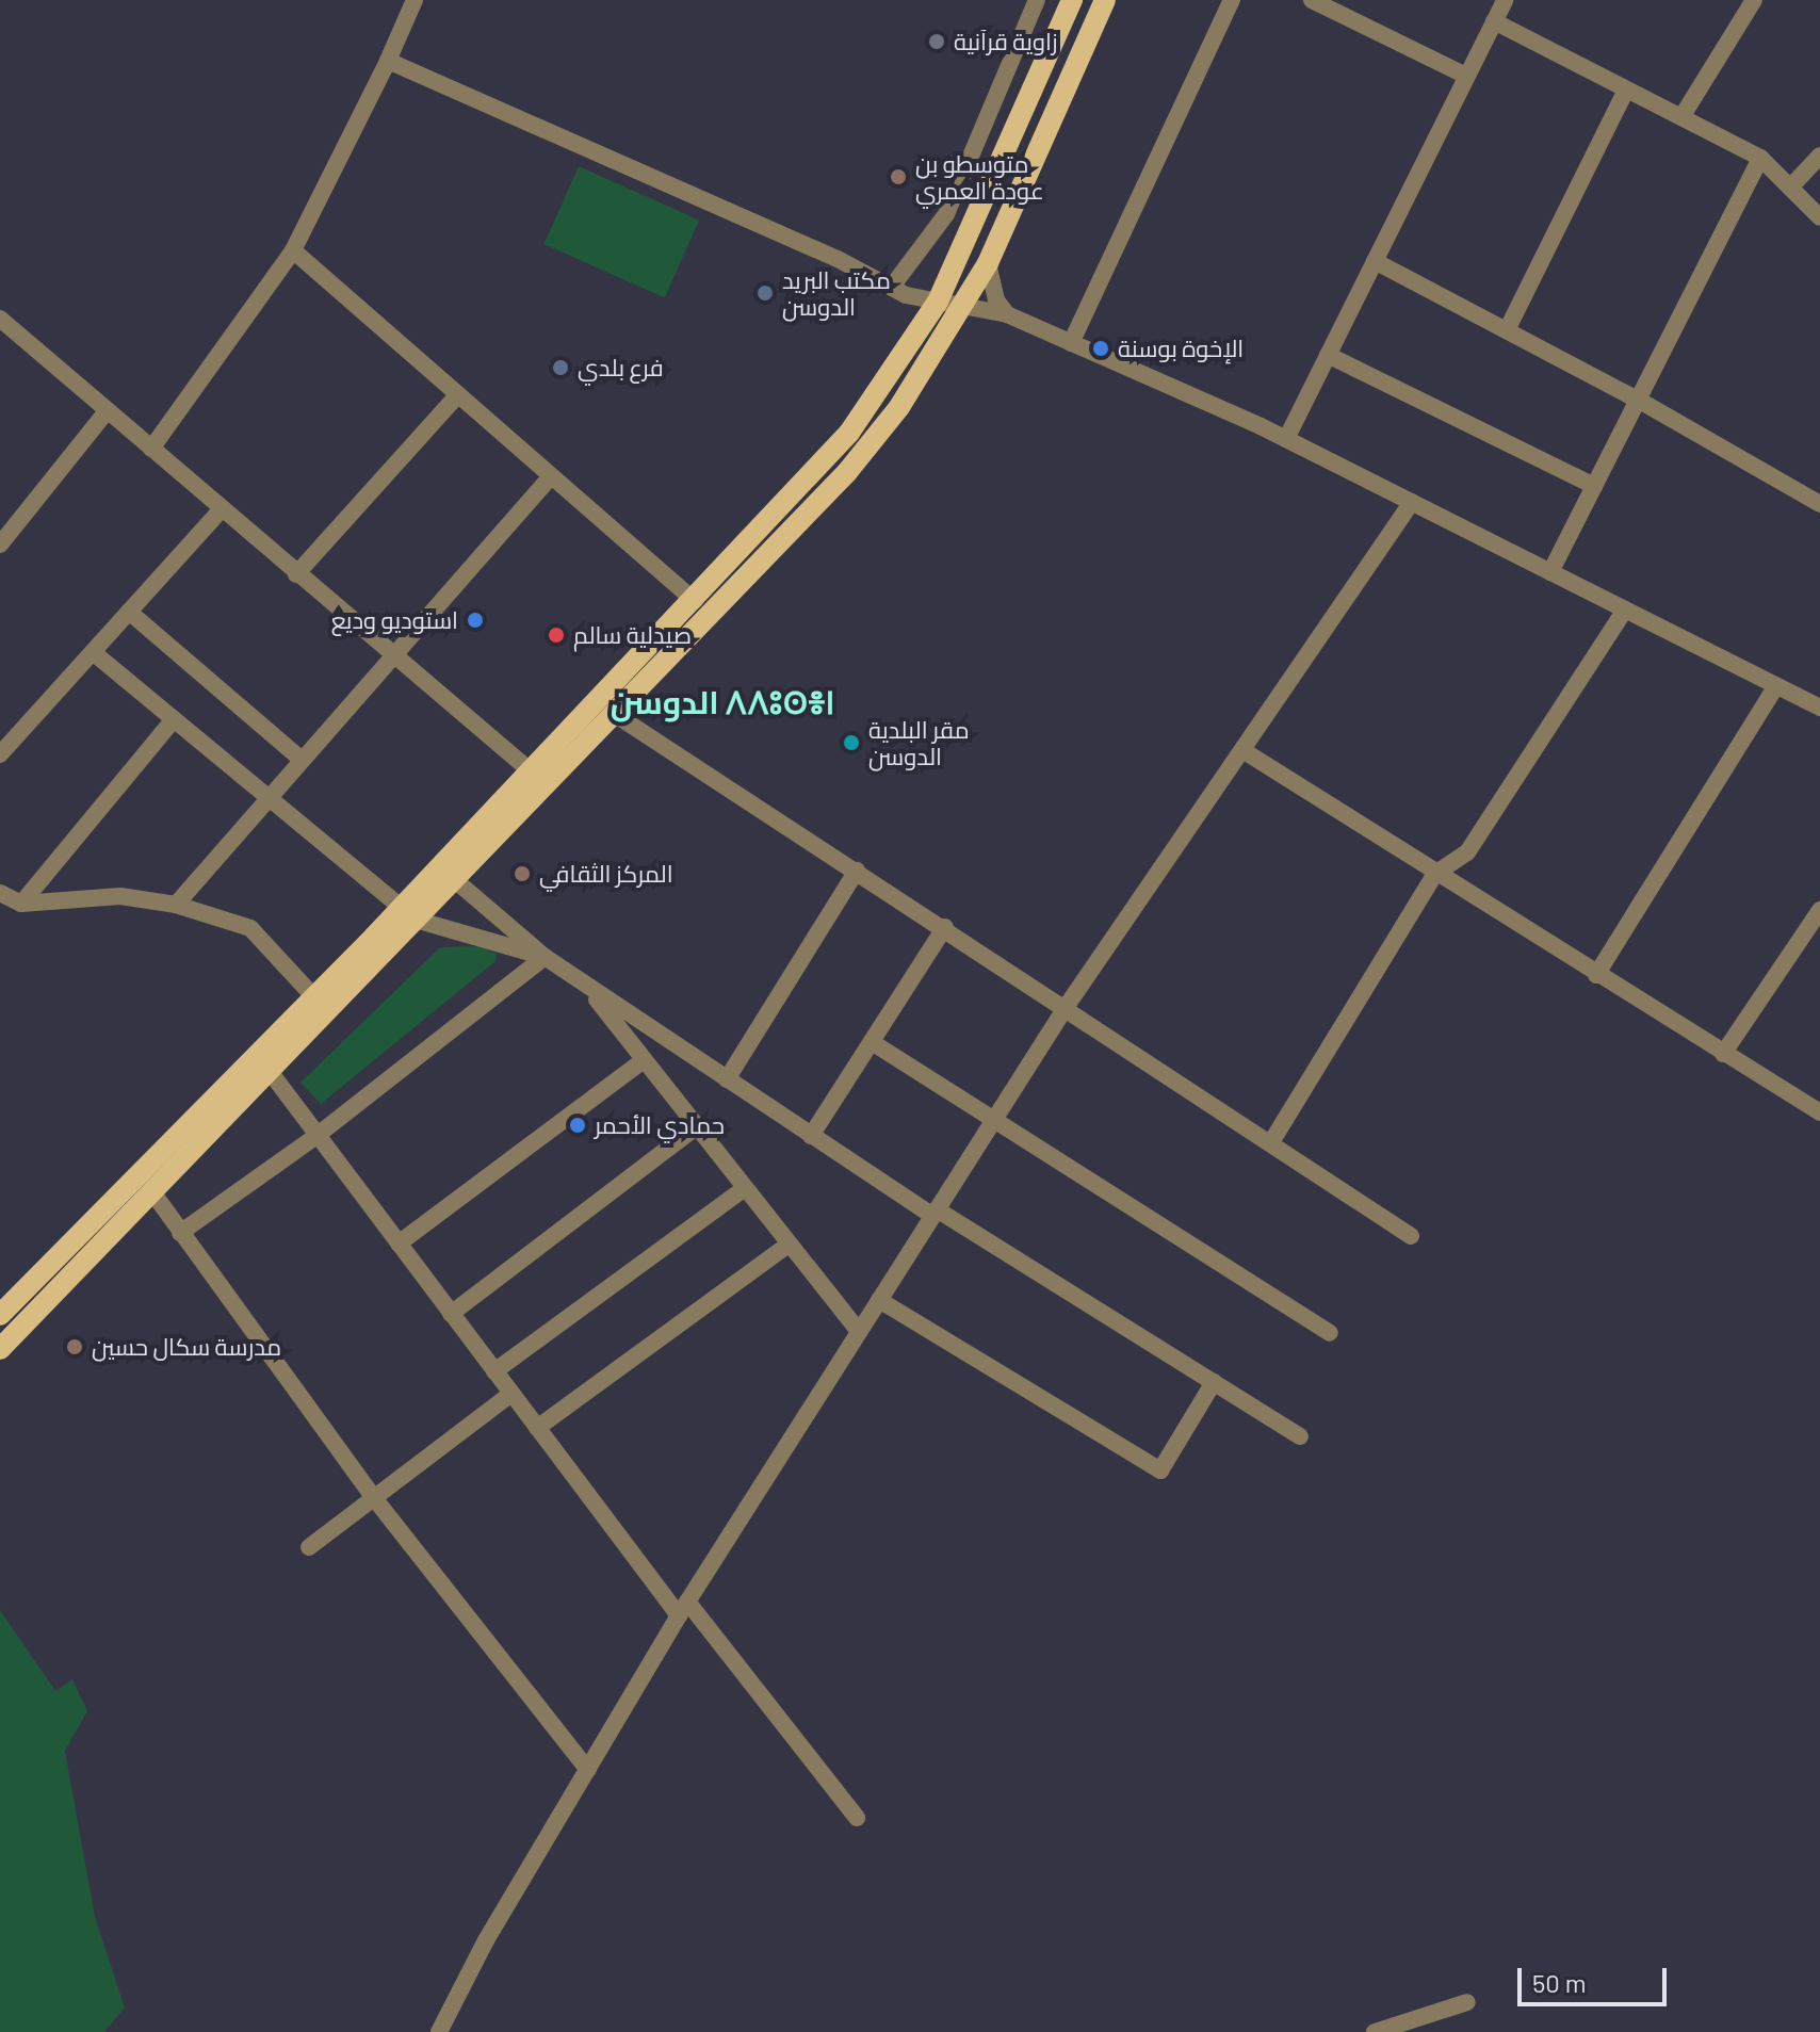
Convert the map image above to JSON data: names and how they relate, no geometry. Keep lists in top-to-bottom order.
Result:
{
  "districts": ["الدوسن ⴷⴷⵓⵙⴻⵏ"],
  "places": [
    "زاوية قرآنية",
    "متوسطو بن عودة العمري",
    "مكتب البريد الدوسن",
    "الإخوة بوسنة",
    "فرع بلدي",
    "استوديو وديع",
    "صيدلية سالم",
    "مقر البلدية الدوسن",
    "المركز الثقافي",
    "حمادي الأحمر",
    "مدرسة سكال حسين"
  ],
  "scale_bar": "50 m"
}
